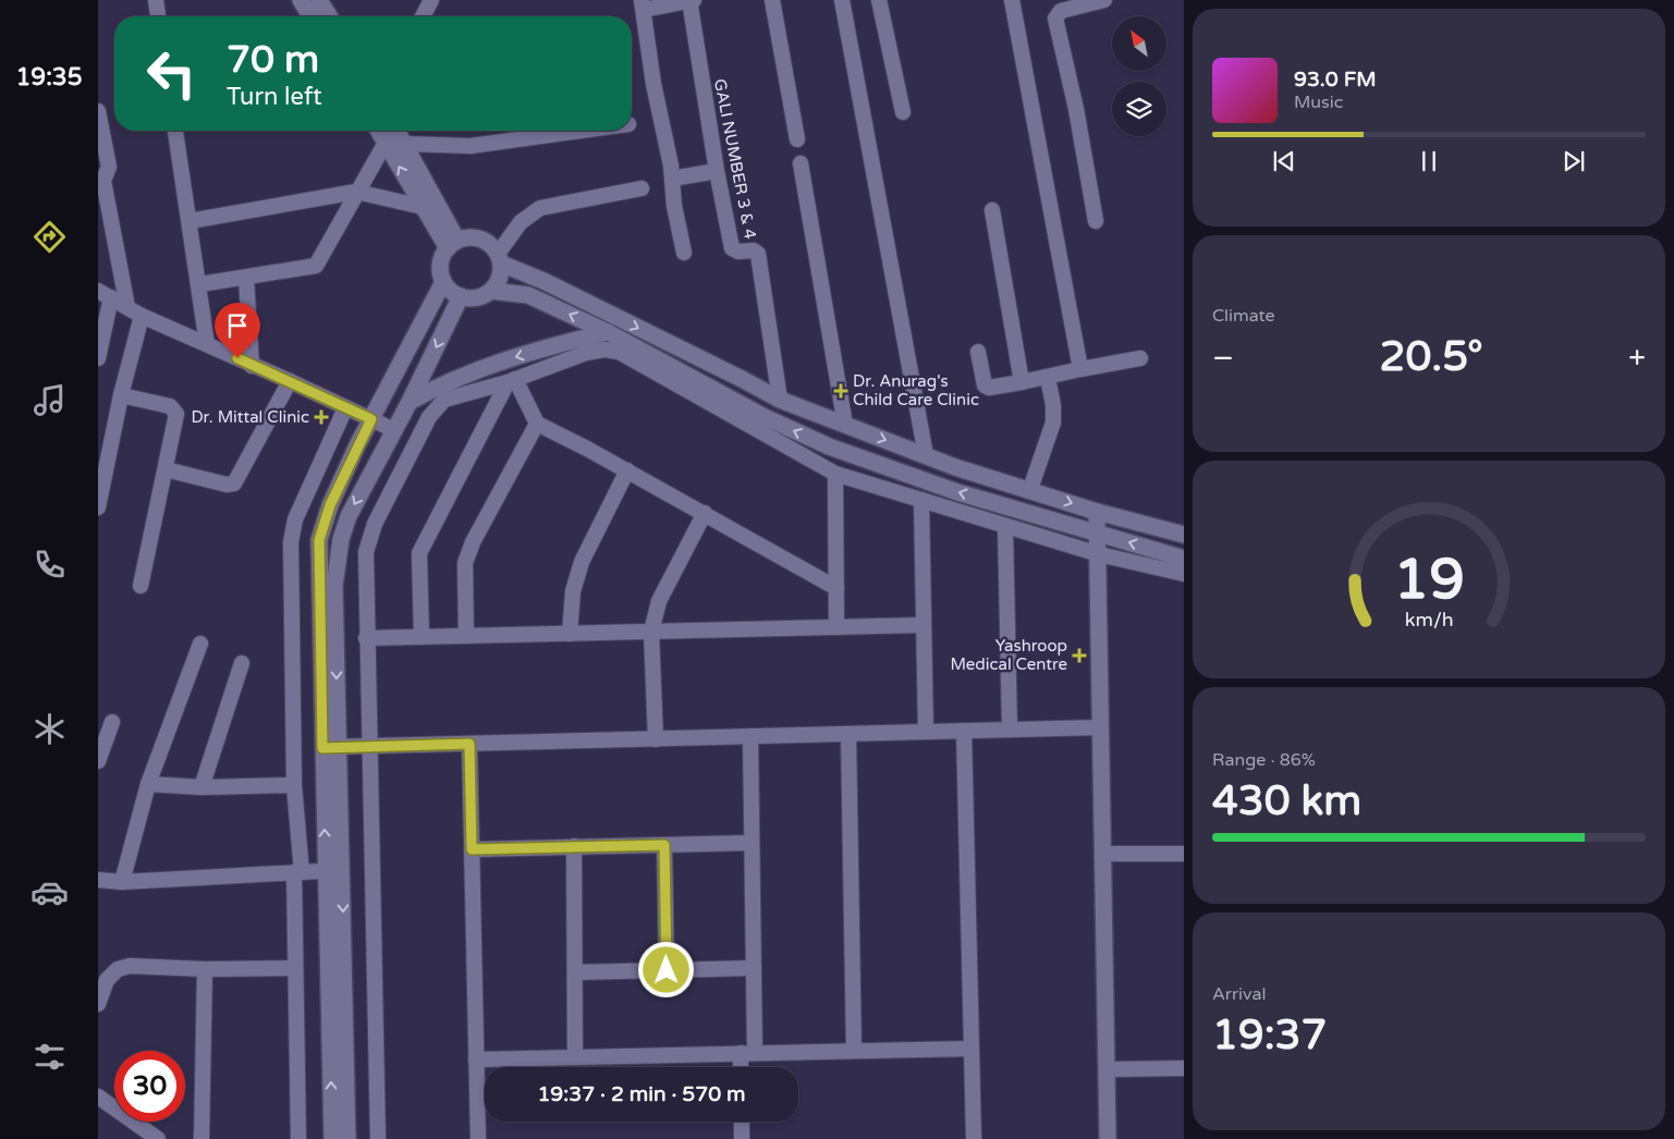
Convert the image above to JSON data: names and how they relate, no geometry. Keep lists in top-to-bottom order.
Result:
{
  "streets": {
    "street": ["GALI NUMBER 3 & 4"]
  },
  "places": {
    "health": ["Dr. Anurag's Child Care Clinic", "Dr. Mittal Clinic", "Yashroop Medical Centre"]
  },
  "north": "top left",
  "page": {
    "tabs": "19:35",
    "turn": ["70 m", "Turn left"],
    "song": ["93.0 FM", "Music"],
    "tile": [
      "Climate",
      ["Range · 86%", "430 km"],
      ["Arrival", "19:37"]
    ],
    "heat": ["−", "20.5°", "+"],
    "limit": "30",
    "trip": "19:37 · 2 min · 570 m",
    "gauge": ["19", "km/h"]
  }
}
